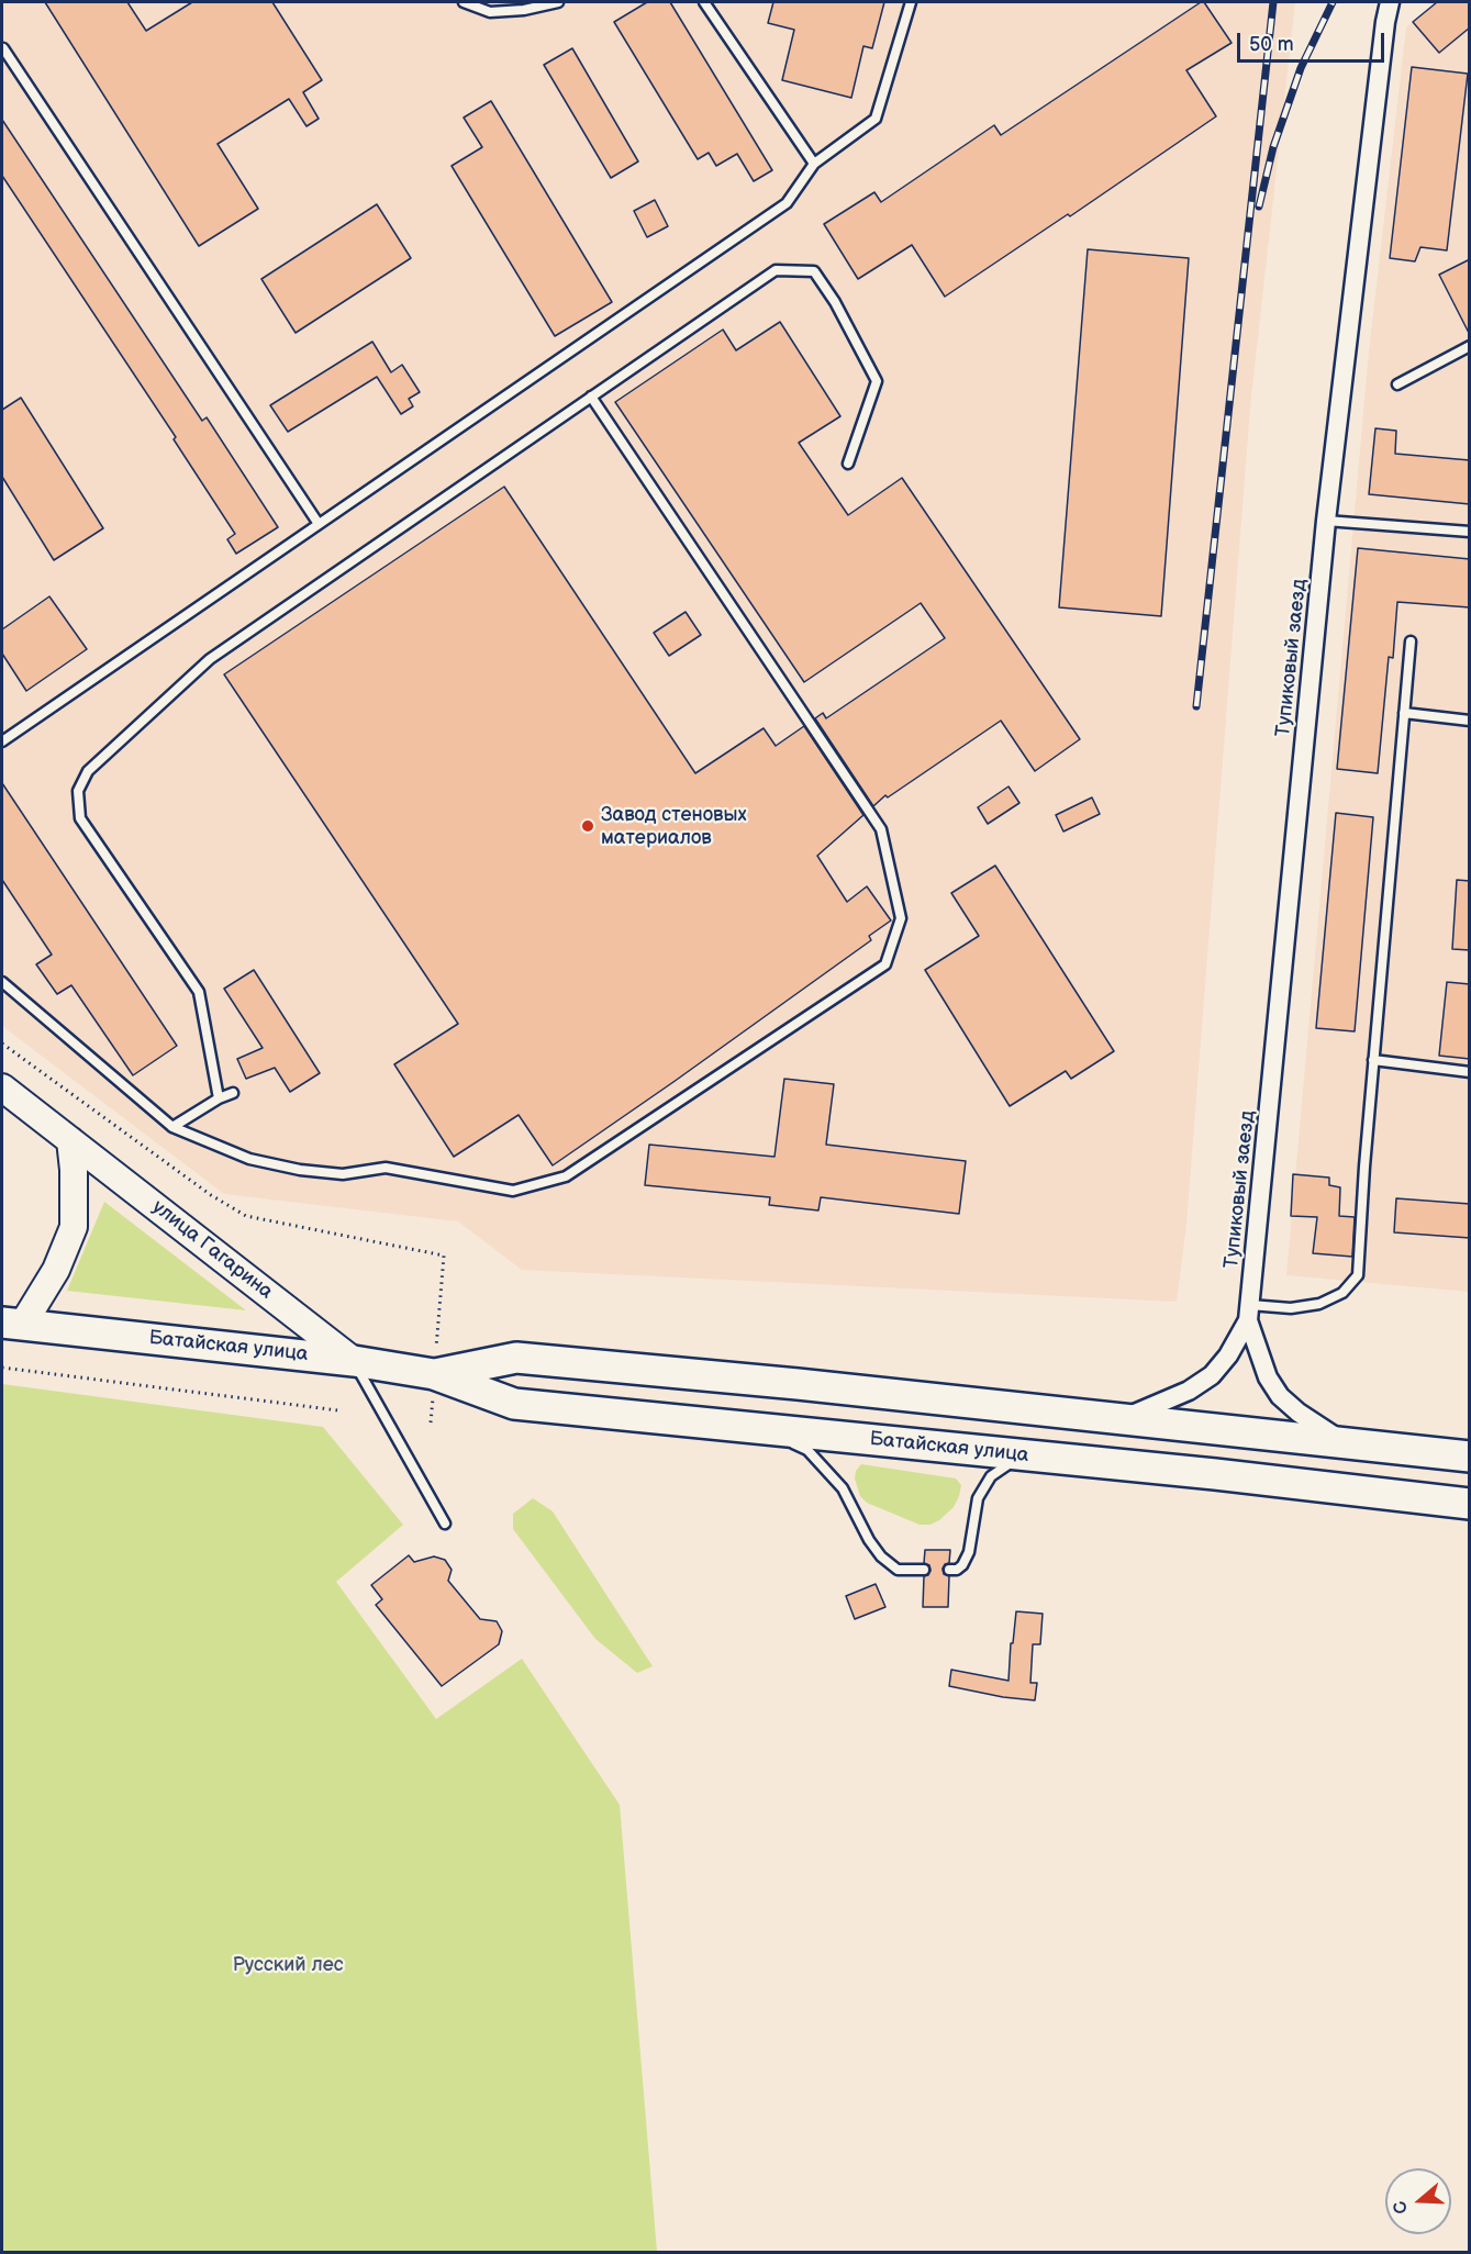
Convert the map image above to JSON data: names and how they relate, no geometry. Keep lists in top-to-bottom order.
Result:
{
  "streets": {
    "highway": ["Батайская улица"],
    "main road": ["улица Гагарина"],
    "street": ["Тупиковый заезд"]
  },
  "crossings": [
    ["улица Гагарина", "Батайская улица"]
  ],
  "parks": ["Русский лес"],
  "places": ["Завод стеновых материалов"],
  "scale_bar": "50 m",
  "north": "left"
}
